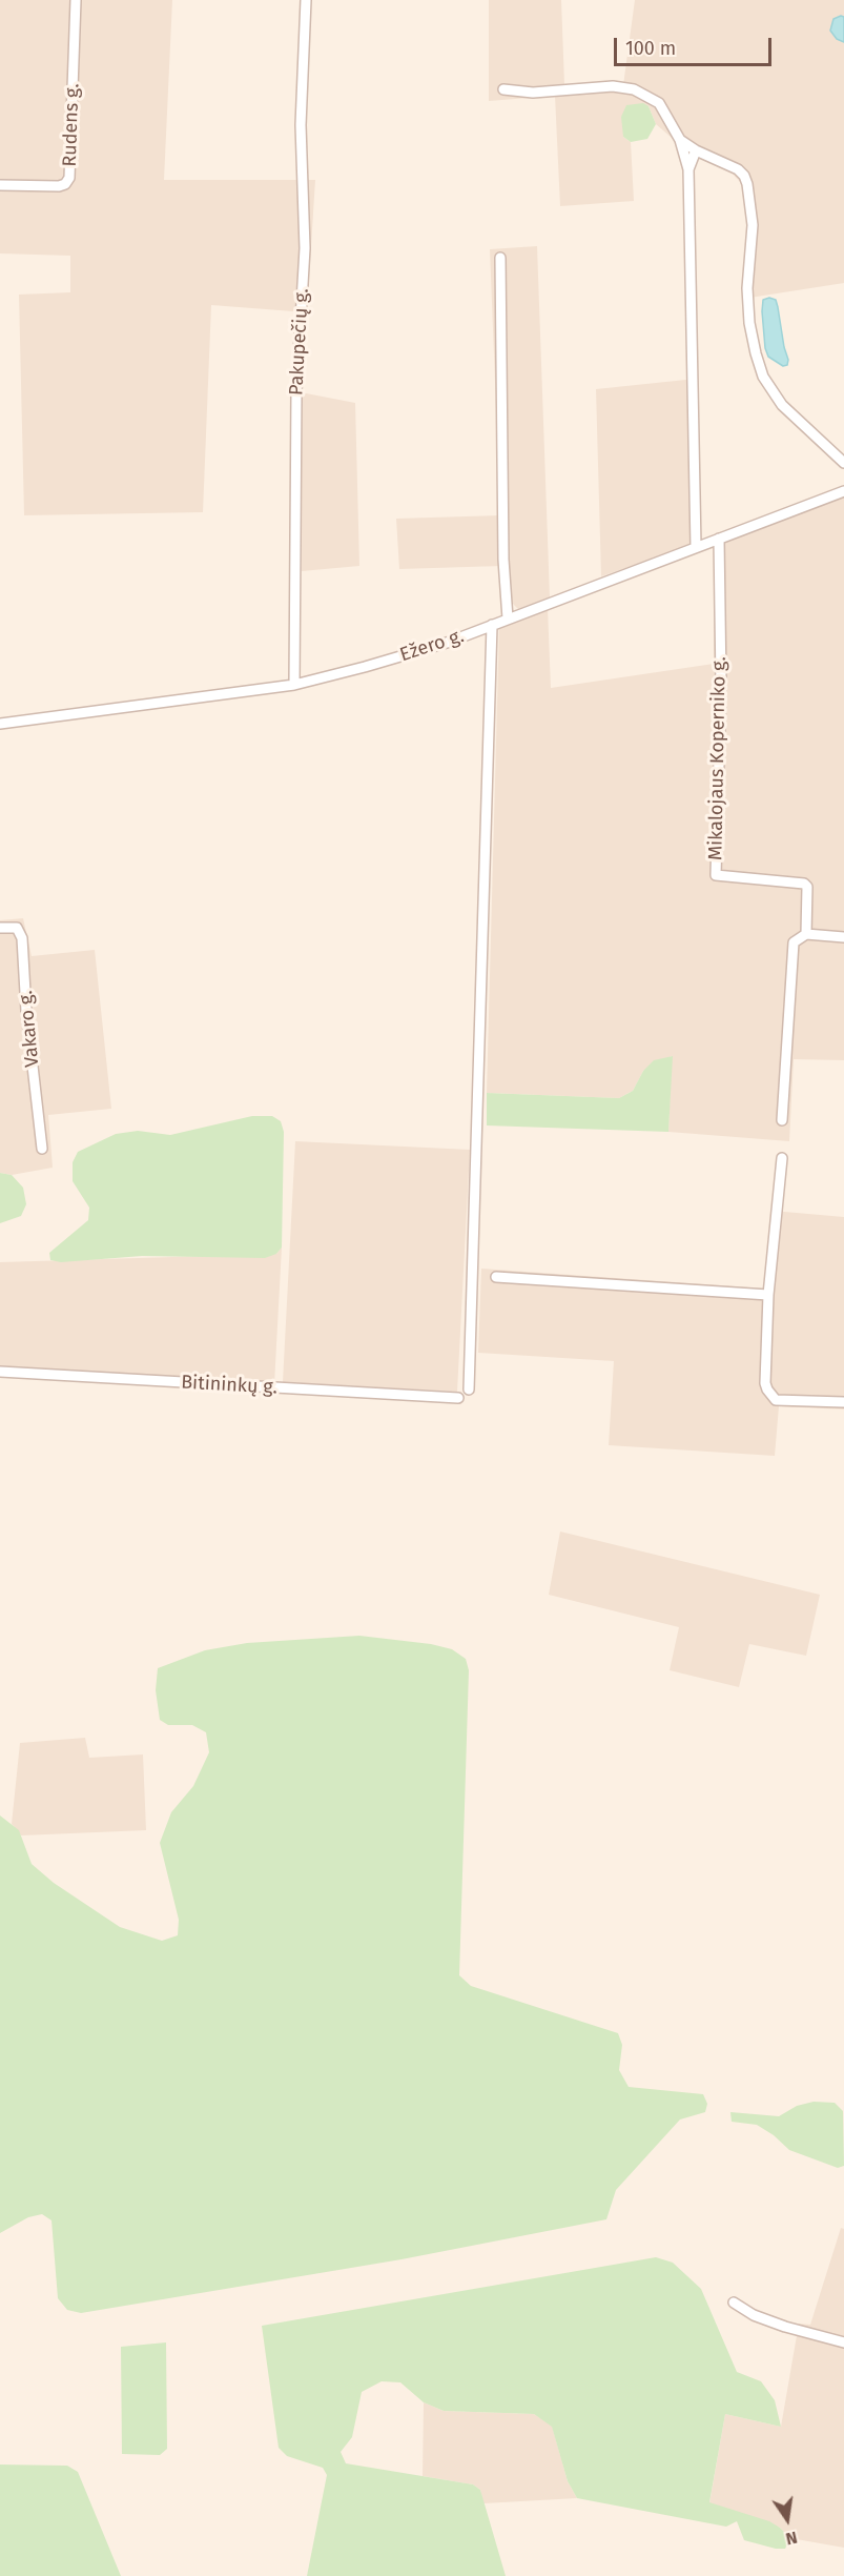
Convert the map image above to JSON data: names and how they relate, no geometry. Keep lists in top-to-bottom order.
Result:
{
  "streets": {
    "street": [
      "Rudens g.",
      "Pakupečių g.",
      "Ežero g.",
      "Mikalojaus Koperniko g.",
      "Vakaro g.",
      "Bitininkų g."
    ]
  },
  "crossings": [
    ["Pakupečių g.", "Ežero g."],
    ["Ežero g.", "Mikalojaus Koperniko g."]
  ],
  "scale_bar": "100 m",
  "north": "bottom"
}
